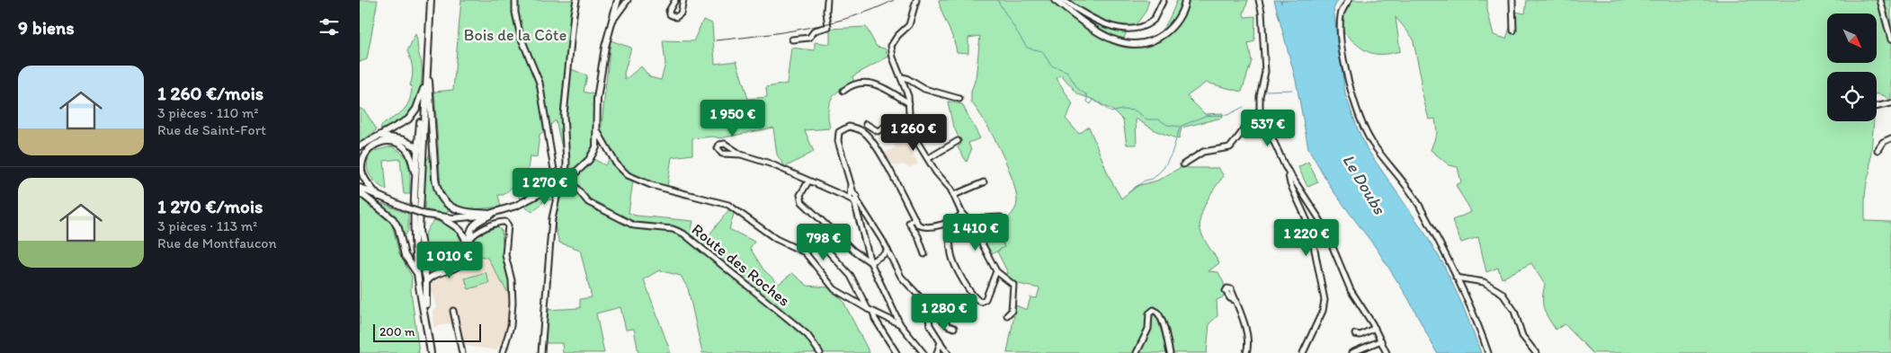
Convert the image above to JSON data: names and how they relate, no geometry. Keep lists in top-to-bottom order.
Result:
{
  "streets": {
    "street": ["Route des Roches"]
  },
  "water": ["Le Doubs"],
  "parks": ["Bois de la Côte"],
  "scale_bar": "200 m",
  "north": "bottom right",
  "page": {
    "heading": "9 biens",
    "list": [
      {
        "name": "1 260 €/mois",
        "note": "3 pièces · 110 m² · Rue de Saint-Fort"
      },
      {
        "name": "1 270 €/mois",
        "note": "3 pièces · 113 m² · Rue de Montfaucon"
      }
    ],
    "price": [
      "1 950 €",
      "537 €",
      "1 260 €",
      "1 270 €",
      "1 410 €",
      "1 220 €",
      "798 €",
      "1 010 €",
      "1 280 €"
    ],
    "scale": "200 m"
  }
}
